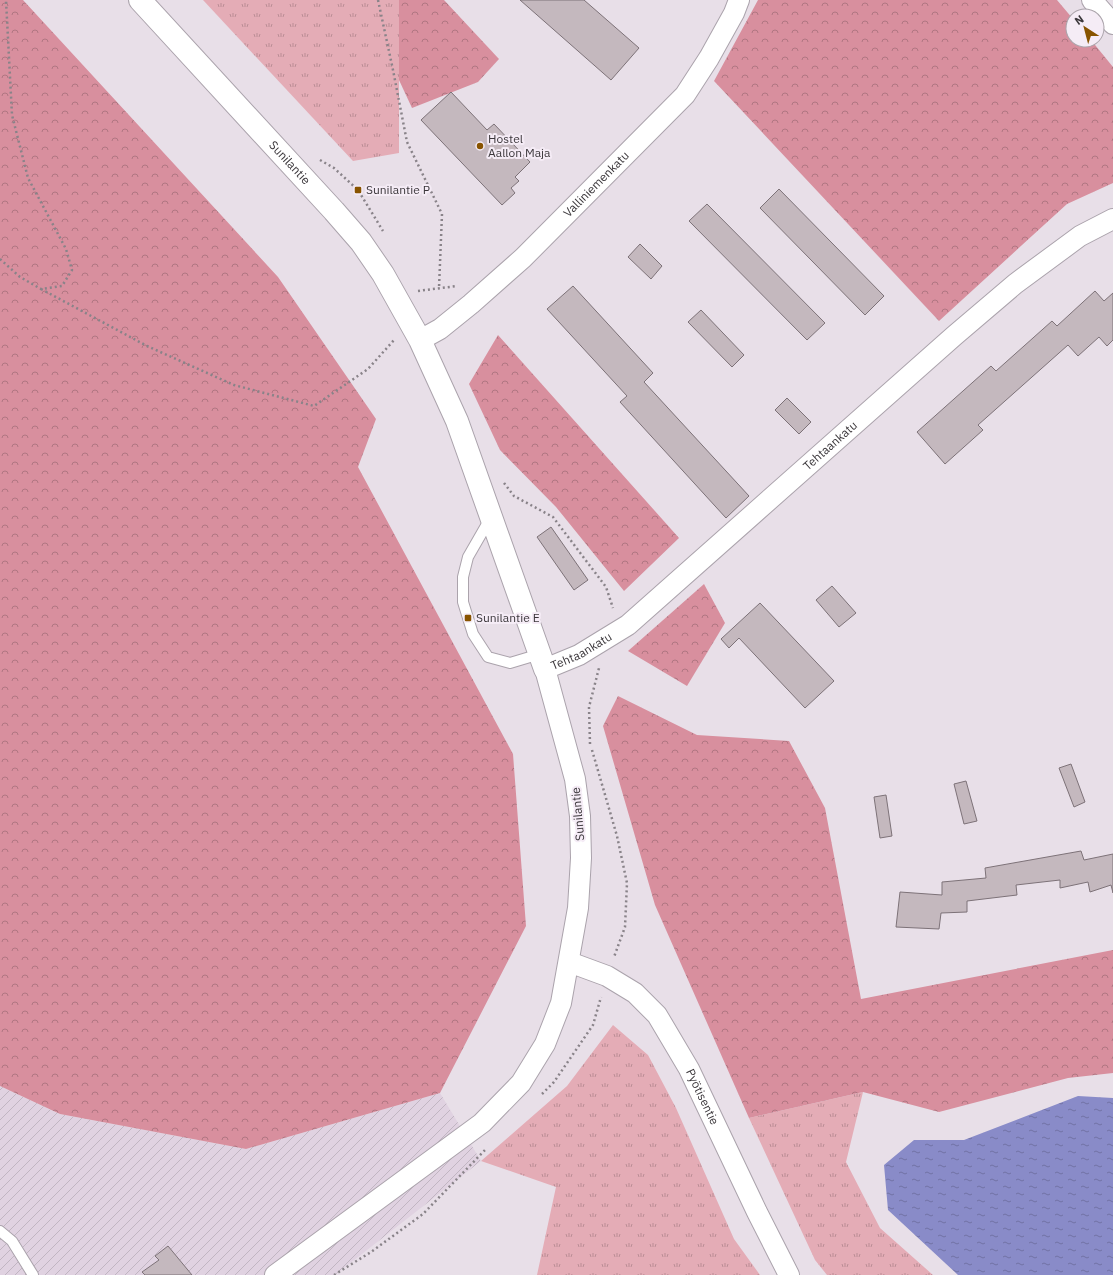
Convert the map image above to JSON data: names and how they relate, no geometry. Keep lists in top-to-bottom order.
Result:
{
  "streets": {
    "street": [
      "Sunilantie",
      "Valliniemenkatu",
      "Tehtaankatu",
      "Pyötisentie"
    ]
  },
  "crossings": [
    ["Sunilantie", "Valliniemenkatu"],
    ["Sunilantie", "Tehtaankatu"],
    ["Sunilantie", "Pyötisentie"]
  ],
  "places": {
    "other": ["Hostel Aallon Maja"],
    "transit": ["Sunilantie P", "Sunilantie E"]
  },
  "north": "top left"
}
